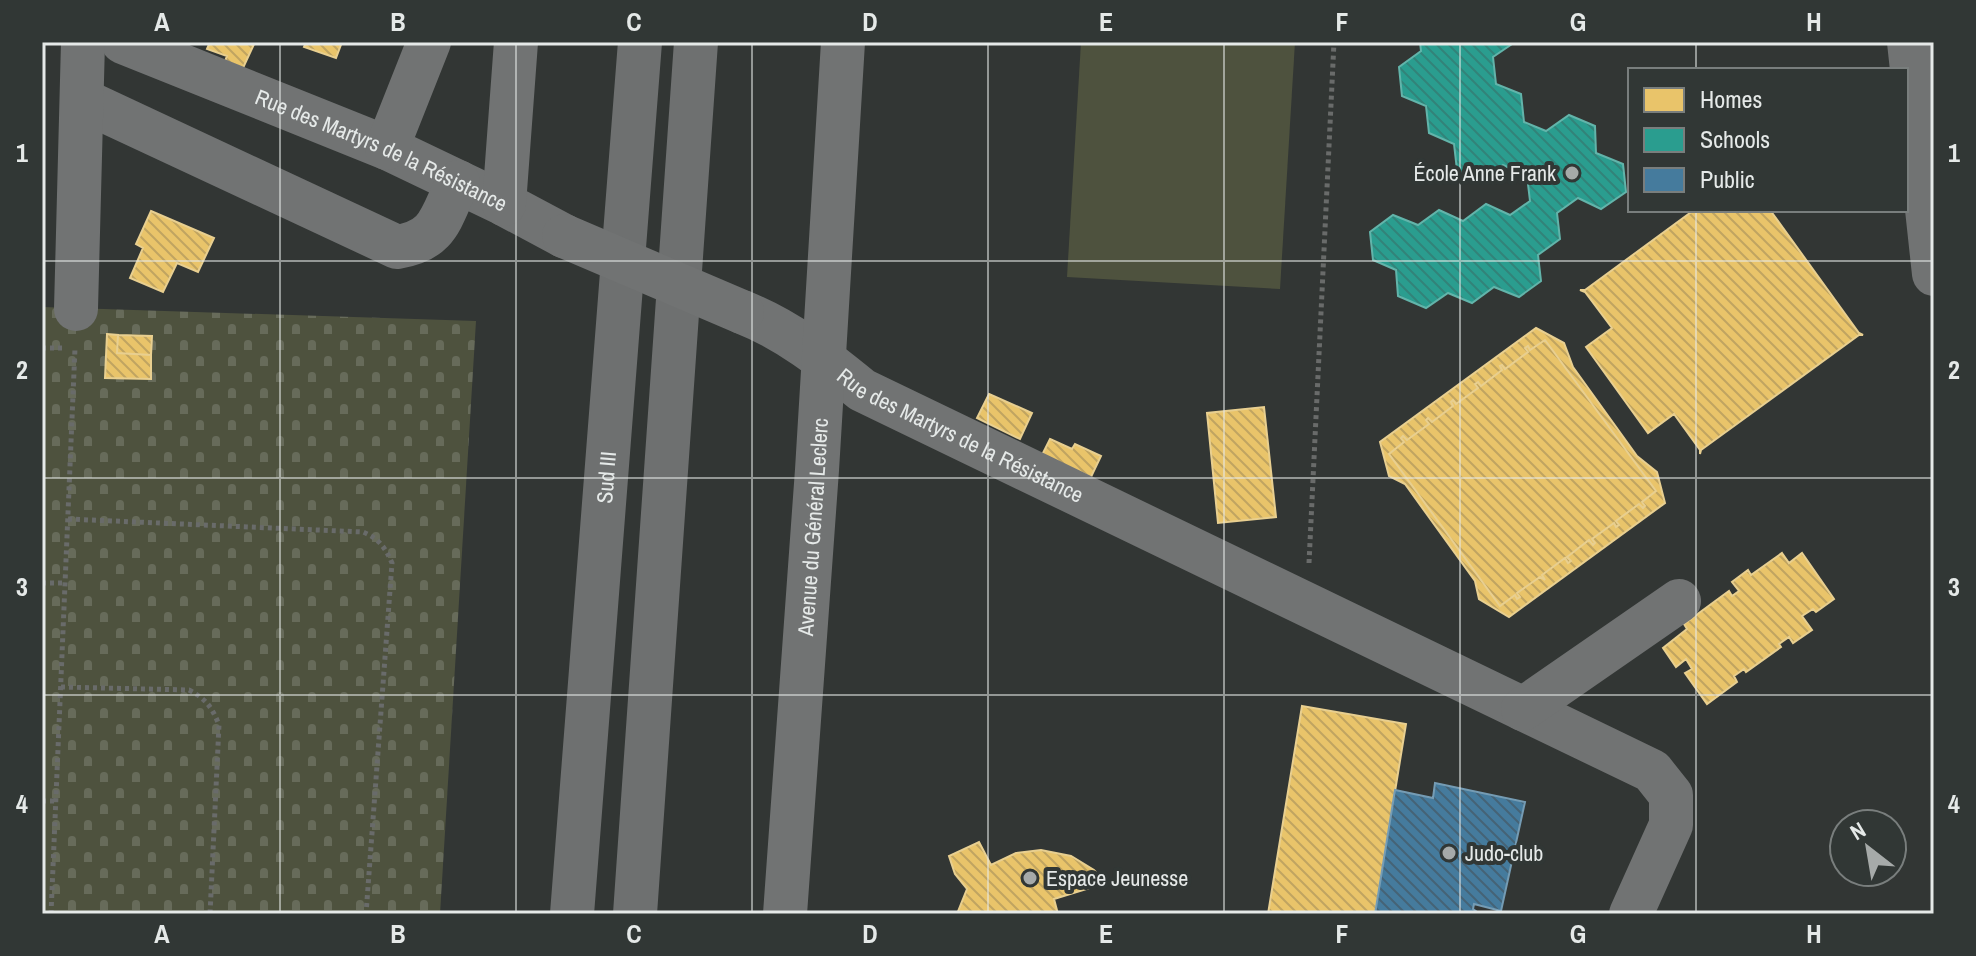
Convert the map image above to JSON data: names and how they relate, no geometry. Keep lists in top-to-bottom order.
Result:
{
  "streets": {
    "highway": ["Sud III"],
    "street": ["Rue des Martyrs de la Résistance", "Avenue du Général Leclerc"]
  },
  "crossings": [
    ["Rue des Martyrs de la Résistance", "Avenue du Général Leclerc"]
  ],
  "places": ["École Anne Frank", "Judo-club", "Espace Jeunesse"],
  "legend": ["Homes", "Schools", "Public"],
  "north": "top left",
  "grid": {
    "columns": [
      "A",
      "B",
      "C",
      "D",
      "E",
      "F",
      "G",
      "H"
    ],
    "rows": [
      "1",
      "2",
      "3",
      "4"
    ]
  }
}
